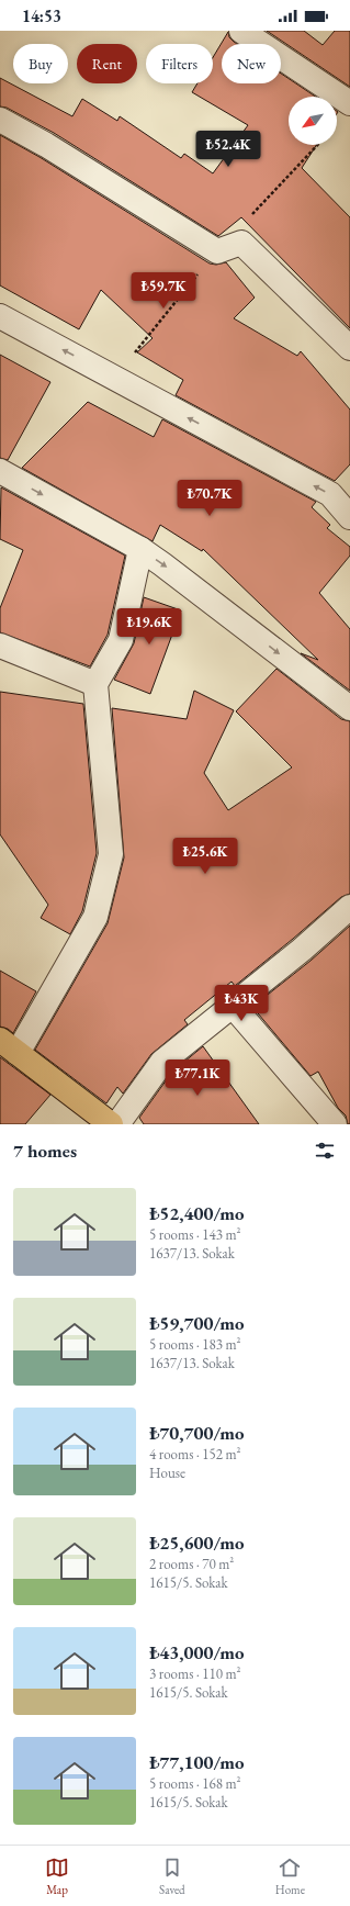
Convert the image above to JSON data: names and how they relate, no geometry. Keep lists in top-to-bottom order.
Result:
{
  "north": "bottom left",
  "page": {
    "status": "14:53",
    "chip": [
      "Buy",
      "Rent",
      "Filters",
      "New"
    ],
    "price": [
      "₺52.4K",
      "₺59.7K",
      "₺70.7K",
      "₺19.6K",
      "₺25.6K",
      "₺43K",
      "₺77.1K"
    ],
    "heading": "7 homes",
    "list": [
      {
        "name": "₺52,400/mo",
        "note": "5 rooms · 143 m² · 1637/13. Sokak"
      },
      {
        "name": "₺59,700/mo",
        "note": "5 rooms · 183 m² · 1637/13. Sokak"
      },
      {
        "name": "₺70,700/mo",
        "note": "4 rooms · 152 m² · House"
      },
      {
        "name": "₺25,600/mo",
        "note": "2 rooms · 70 m² · 1615/5. Sokak"
      },
      {
        "name": "₺43,000/mo",
        "note": "3 rooms · 110 m² · 1615/5. Sokak"
      },
      {
        "name": "₺77,100/mo",
        "note": "5 rooms · 168 m² · 1615/5. Sokak"
      }
    ],
    "tabs": ["Map", "Saved", "Home"]
  }
}
